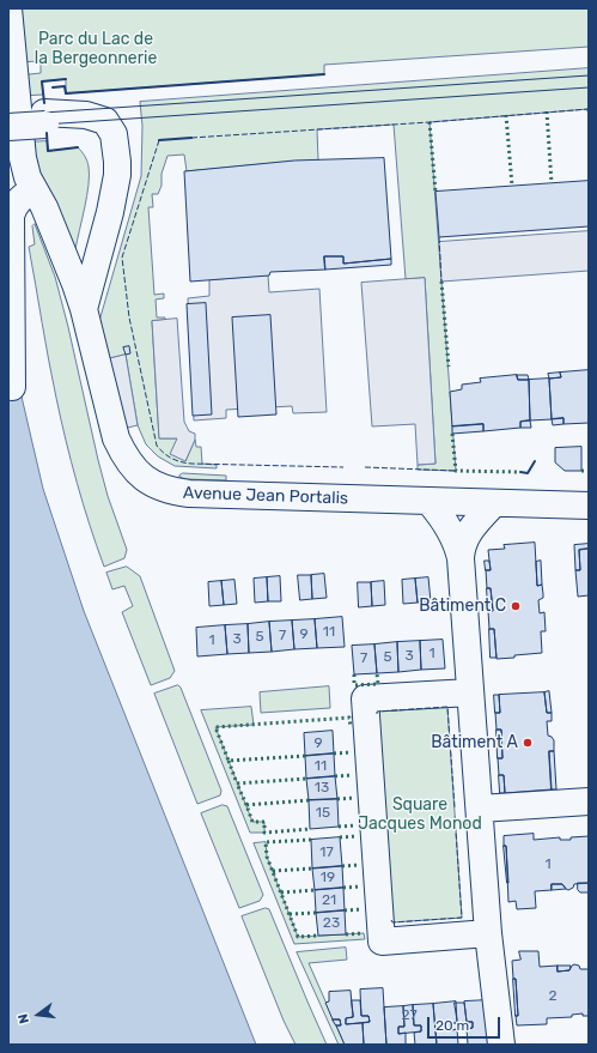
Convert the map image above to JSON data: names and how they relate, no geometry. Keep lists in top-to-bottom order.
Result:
{
  "streets": {
    "street": ["Avenue Jean Portalis"]
  },
  "parks": ["Parc du Lac de la Bergeonnerie", "Square Jacques Monod"],
  "places": ["Bâtiment C", "Bâtiment A"],
  "house_numbers": [
    "11",
    "9",
    "7",
    "5",
    "3",
    "1",
    "1",
    "3",
    "5",
    "7",
    "9",
    "11",
    "13",
    "15",
    "17",
    "1",
    "19",
    "21",
    "23",
    "2",
    "27"
  ],
  "scale_bar": "20 m",
  "north": "left"
}
